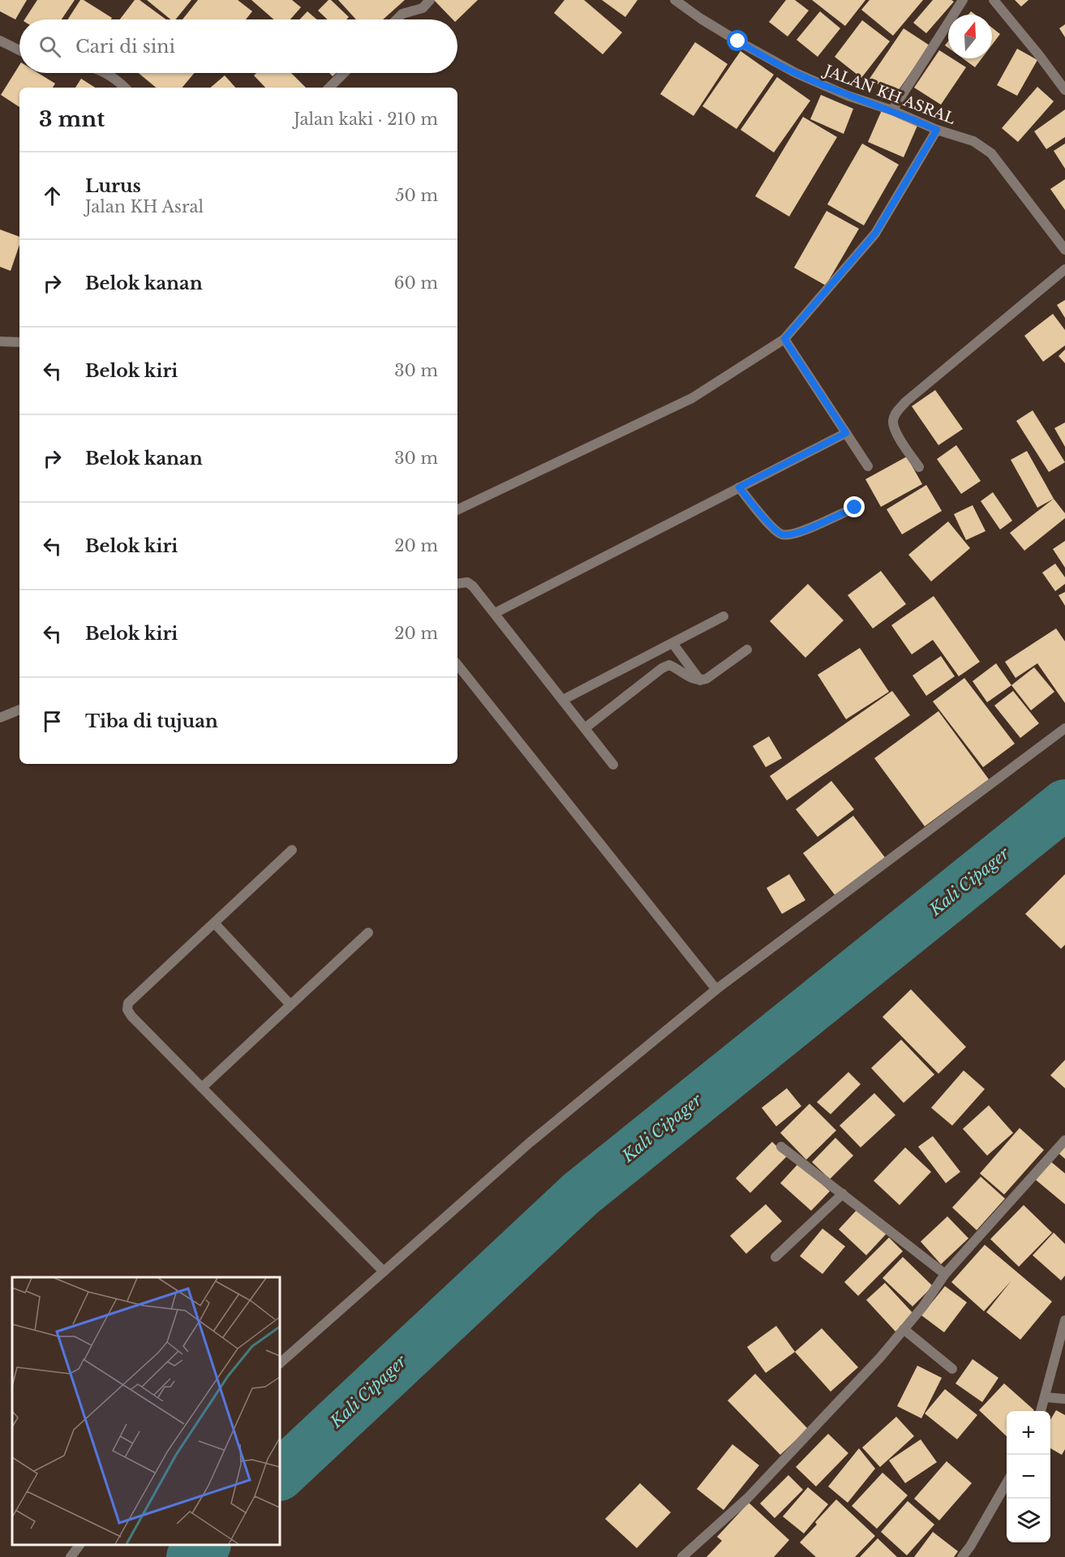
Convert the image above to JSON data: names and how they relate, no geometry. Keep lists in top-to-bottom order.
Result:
{
  "streets": {
    "street": ["JALAN KH ASRAL"]
  },
  "water": ["Kali Cipager"],
  "north": "top",
  "page": {
    "search": "Cari di sini",
    "heading": ["3 mnt", "Jalan kaki · 210 m"],
    "list": [
      ["Lurus", "Jalan KH Asral", "50 m"],
      ["Belok kanan", "60 m"],
      ["Belok kiri", "30 m"],
      ["Belok kanan", "30 m"],
      ["Belok kiri", "20 m"],
      ["Belok kiri", "20 m"],
      "Tiba di tujuan"
    ],
    "map_buttons": ["+", "−"]
  }
}
